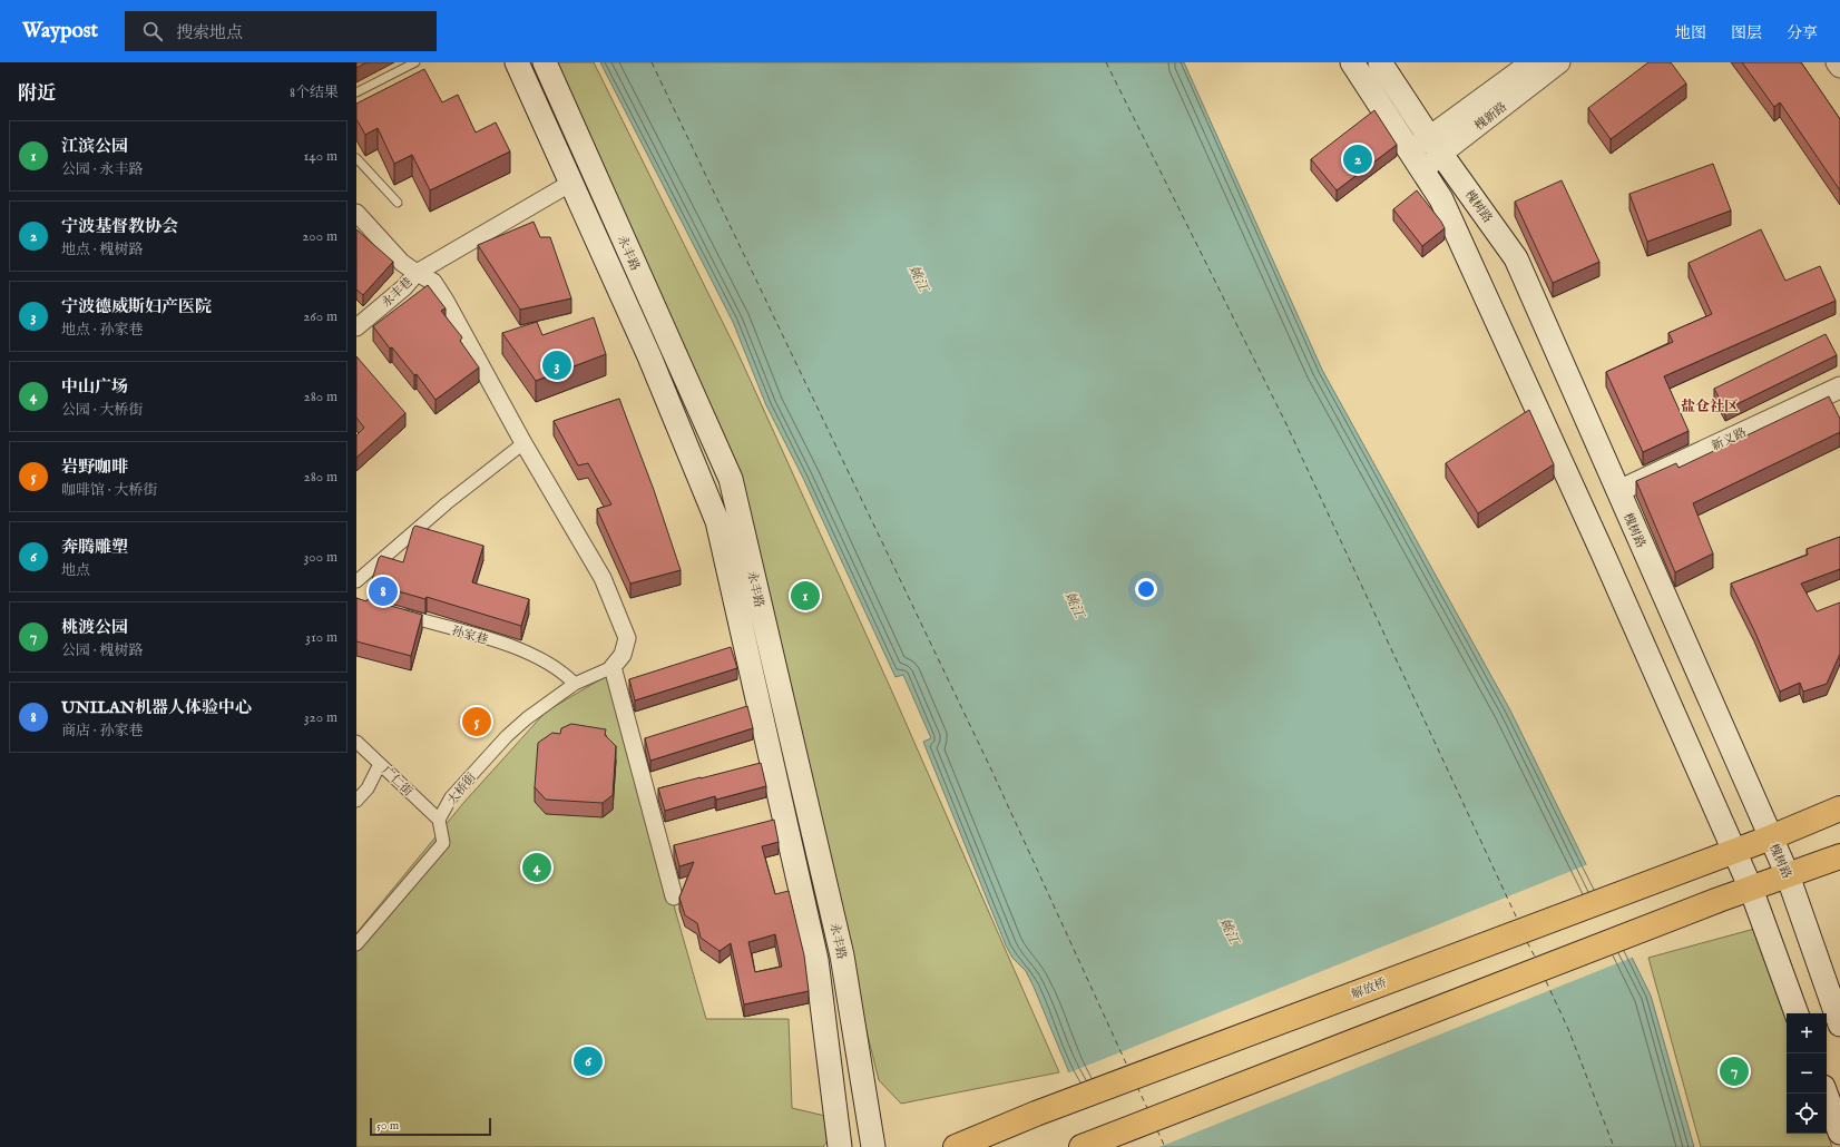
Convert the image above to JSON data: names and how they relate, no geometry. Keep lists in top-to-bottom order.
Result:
{
  "streets": {
    "main road": ["槐树路", "永丰路", "解放桥"],
    "street": [
      "槐新路",
      "永丰巷",
      "新义路",
      "孙家巷",
      "广仁街",
      "大桥街"
    ]
  },
  "crossings": [
    ["槐新路", "槐树路"],
    ["槐树路", "新义路"],
    ["槐树路", "解放桥"],
    ["永丰路", "永丰巷"],
    ["孙家巷", "大桥街"],
    ["广仁街", "大桥街"]
  ],
  "districts": ["盐仓社区"],
  "water": ["姚江"],
  "scale_bar": "50 m",
  "page": {
    "header": "Waypost",
    "search": "搜索地点",
    "nav": ["地图", "图层", "分享"],
    "heading": ["附近", "8个结果"],
    "list": [
      {
        "mark": "1",
        "name": "江滨公园",
        "note": "公园 · 永丰路",
        "value": "140 m"
      },
      {
        "mark": "2",
        "name": "宁波基督教协会",
        "note": "地点 · 槐树路",
        "value": "200 m"
      },
      {
        "mark": "3",
        "name": "宁波德威斯妇产医院",
        "note": "地点 · 孙家巷",
        "value": "260 m"
      },
      {
        "mark": "4",
        "name": "中山广场",
        "note": "公园 · 大桥街",
        "value": "280 m"
      },
      {
        "mark": "5",
        "name": "岩野咖啡",
        "note": "咖啡馆 · 大桥街",
        "value": "280 m"
      },
      {
        "mark": "6",
        "name": "奔腾雕塑",
        "note": "地点",
        "value": "300 m"
      },
      {
        "mark": "7",
        "name": "桃渡公园",
        "note": "公园 · 槐树路",
        "value": "310 m"
      },
      {
        "mark": "8",
        "name": "UNILAN机器人体验中心",
        "note": "商店 · 孙家巷",
        "value": "320 m"
      }
    ],
    "pins": [
      "2",
      "3",
      "8",
      "1",
      "5",
      "4",
      "6",
      "7"
    ],
    "map_buttons": ["+", "−"],
    "scale": "50 m"
  }
}
